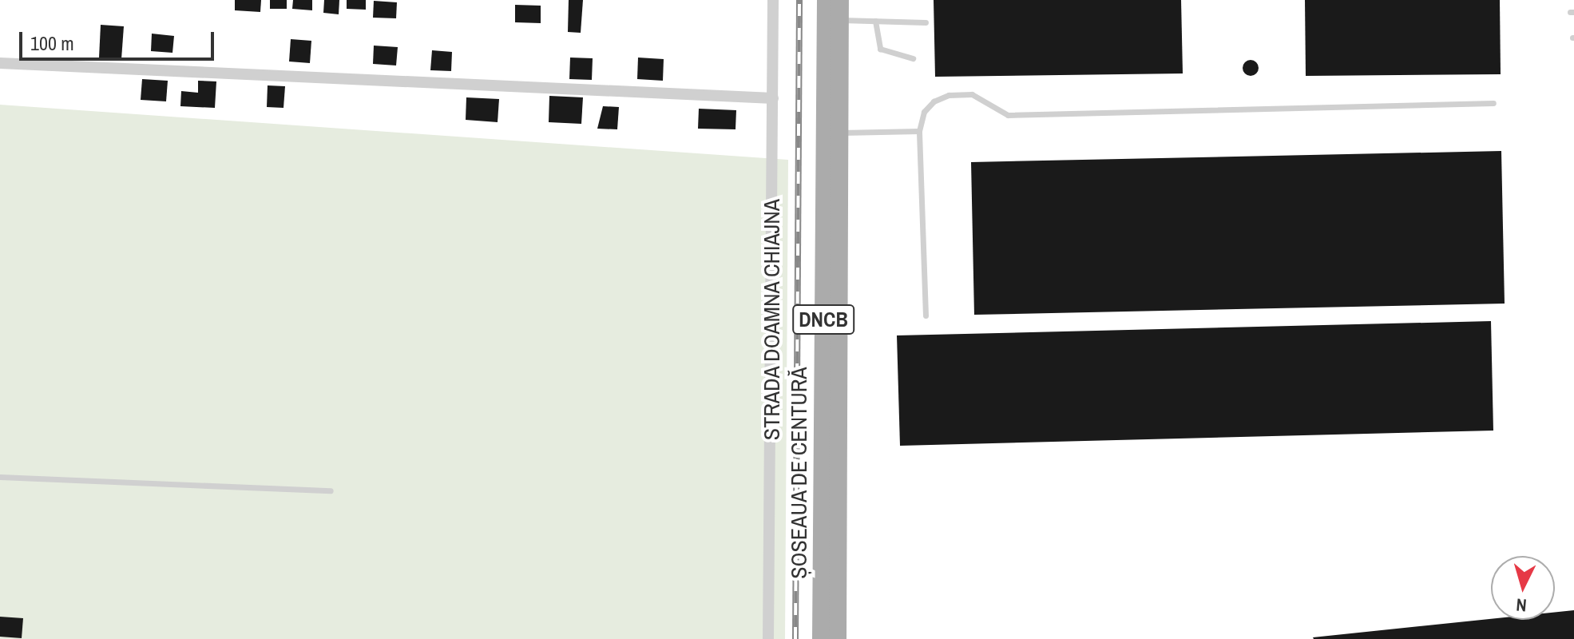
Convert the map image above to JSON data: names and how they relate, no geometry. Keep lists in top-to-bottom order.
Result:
{
  "streets": {
    "main road": ["DNCB", "ȘOSEAUA DE CENTURĂ"],
    "street": ["STRADA DOAMNA CHIAJNA"]
  },
  "scale_bar": "100 m",
  "north": "bottom"
}
